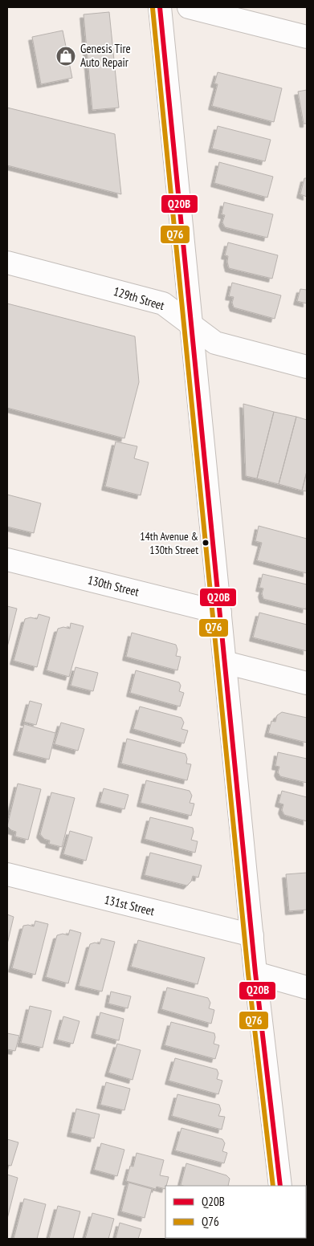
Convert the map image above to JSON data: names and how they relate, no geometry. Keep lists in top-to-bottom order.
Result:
{
  "streets": {
    "street": ["129th Street", "130th Street", "131st Street"]
  },
  "places": {
    "shop": ["Genesis Tire Auto Repair"],
    "other": ["14th Avenue & 130th Street"]
  },
  "lines": ["transit line Q20B", "transit line Q76"],
  "legend": ["Q20B", "Q76"]
}
